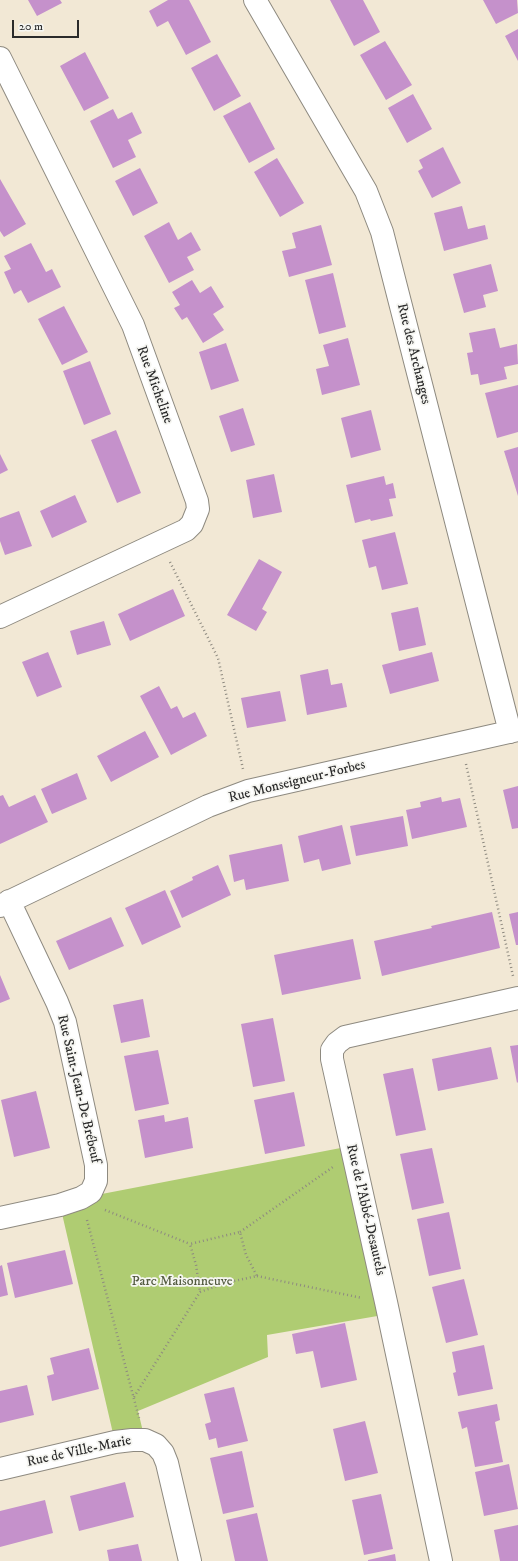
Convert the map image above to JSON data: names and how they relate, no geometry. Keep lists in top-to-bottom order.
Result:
{
  "streets": {
    "street": [
      "Rue des Archanges",
      "Rue Micheline",
      "Rue Monseigneur-Forbes",
      "Rue Saint-Jean-De Brébeuf",
      "Rue de l'Abbé-Desautels",
      "Rue de Ville-Marie"
    ]
  },
  "crossings": [
    ["Rue des Archanges", "Rue Monseigneur-Forbes"],
    ["Rue Monseigneur-Forbes", "Rue Saint-Jean-De Brébeuf"]
  ],
  "parks": ["Parc Maisonneuve"],
  "scale_bar": "20 m"
}
